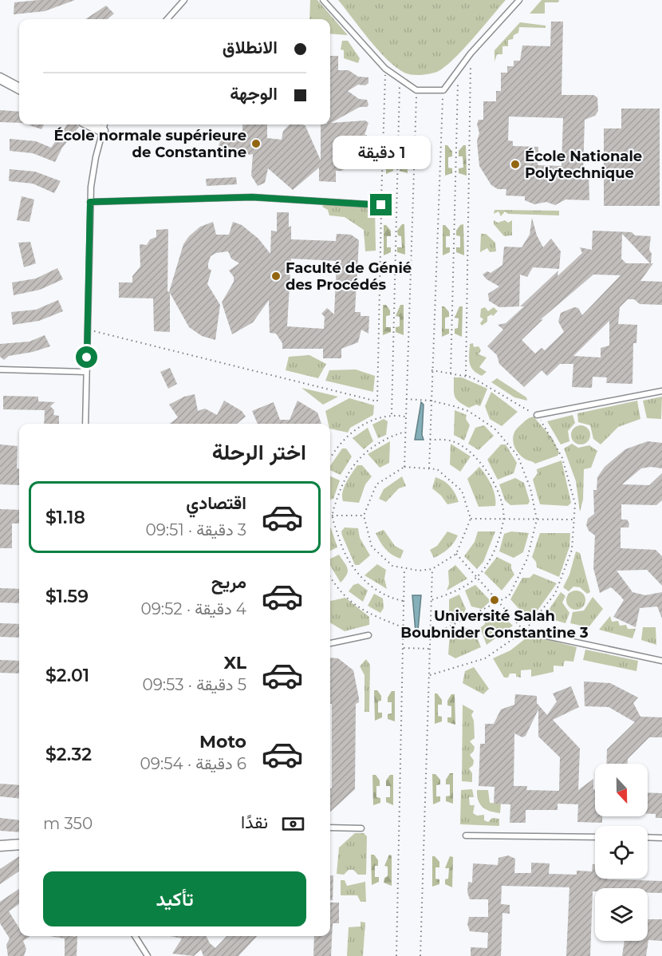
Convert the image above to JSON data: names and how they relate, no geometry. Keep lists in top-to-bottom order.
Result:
{
  "places": [
    "École normale supérieure de Constantine",
    "École Nationale Polytechnique",
    "Faculté de Génié des Procédés",
    "Université Salah Boubnider Constantine 3"
  ],
  "north": "bottom",
  "page": {
    "banner": ["الانطلاق", "الوجهة"],
    "bubble": "1 دقيقة",
    "heading": "اختر الرحلة",
    "list": [
      {
        "name": "اقتصادي",
        "note": "3 دقيقة · 09:51",
        "value": "$1.18"
      },
      {
        "name": "مريح",
        "note": "4 دقيقة · 09:52",
        "value": "$1.59"
      },
      {
        "name": "XL",
        "note": "5 دقيقة · 09:53",
        "value": "$2.01"
      },
      {
        "name": "Moto",
        "note": "6 دقيقة · 09:54",
        "value": "$2.32"
      }
    ],
    "pay": ["نقدًا", "350 m"],
    "buttons": "تأكيد"
  }
}
